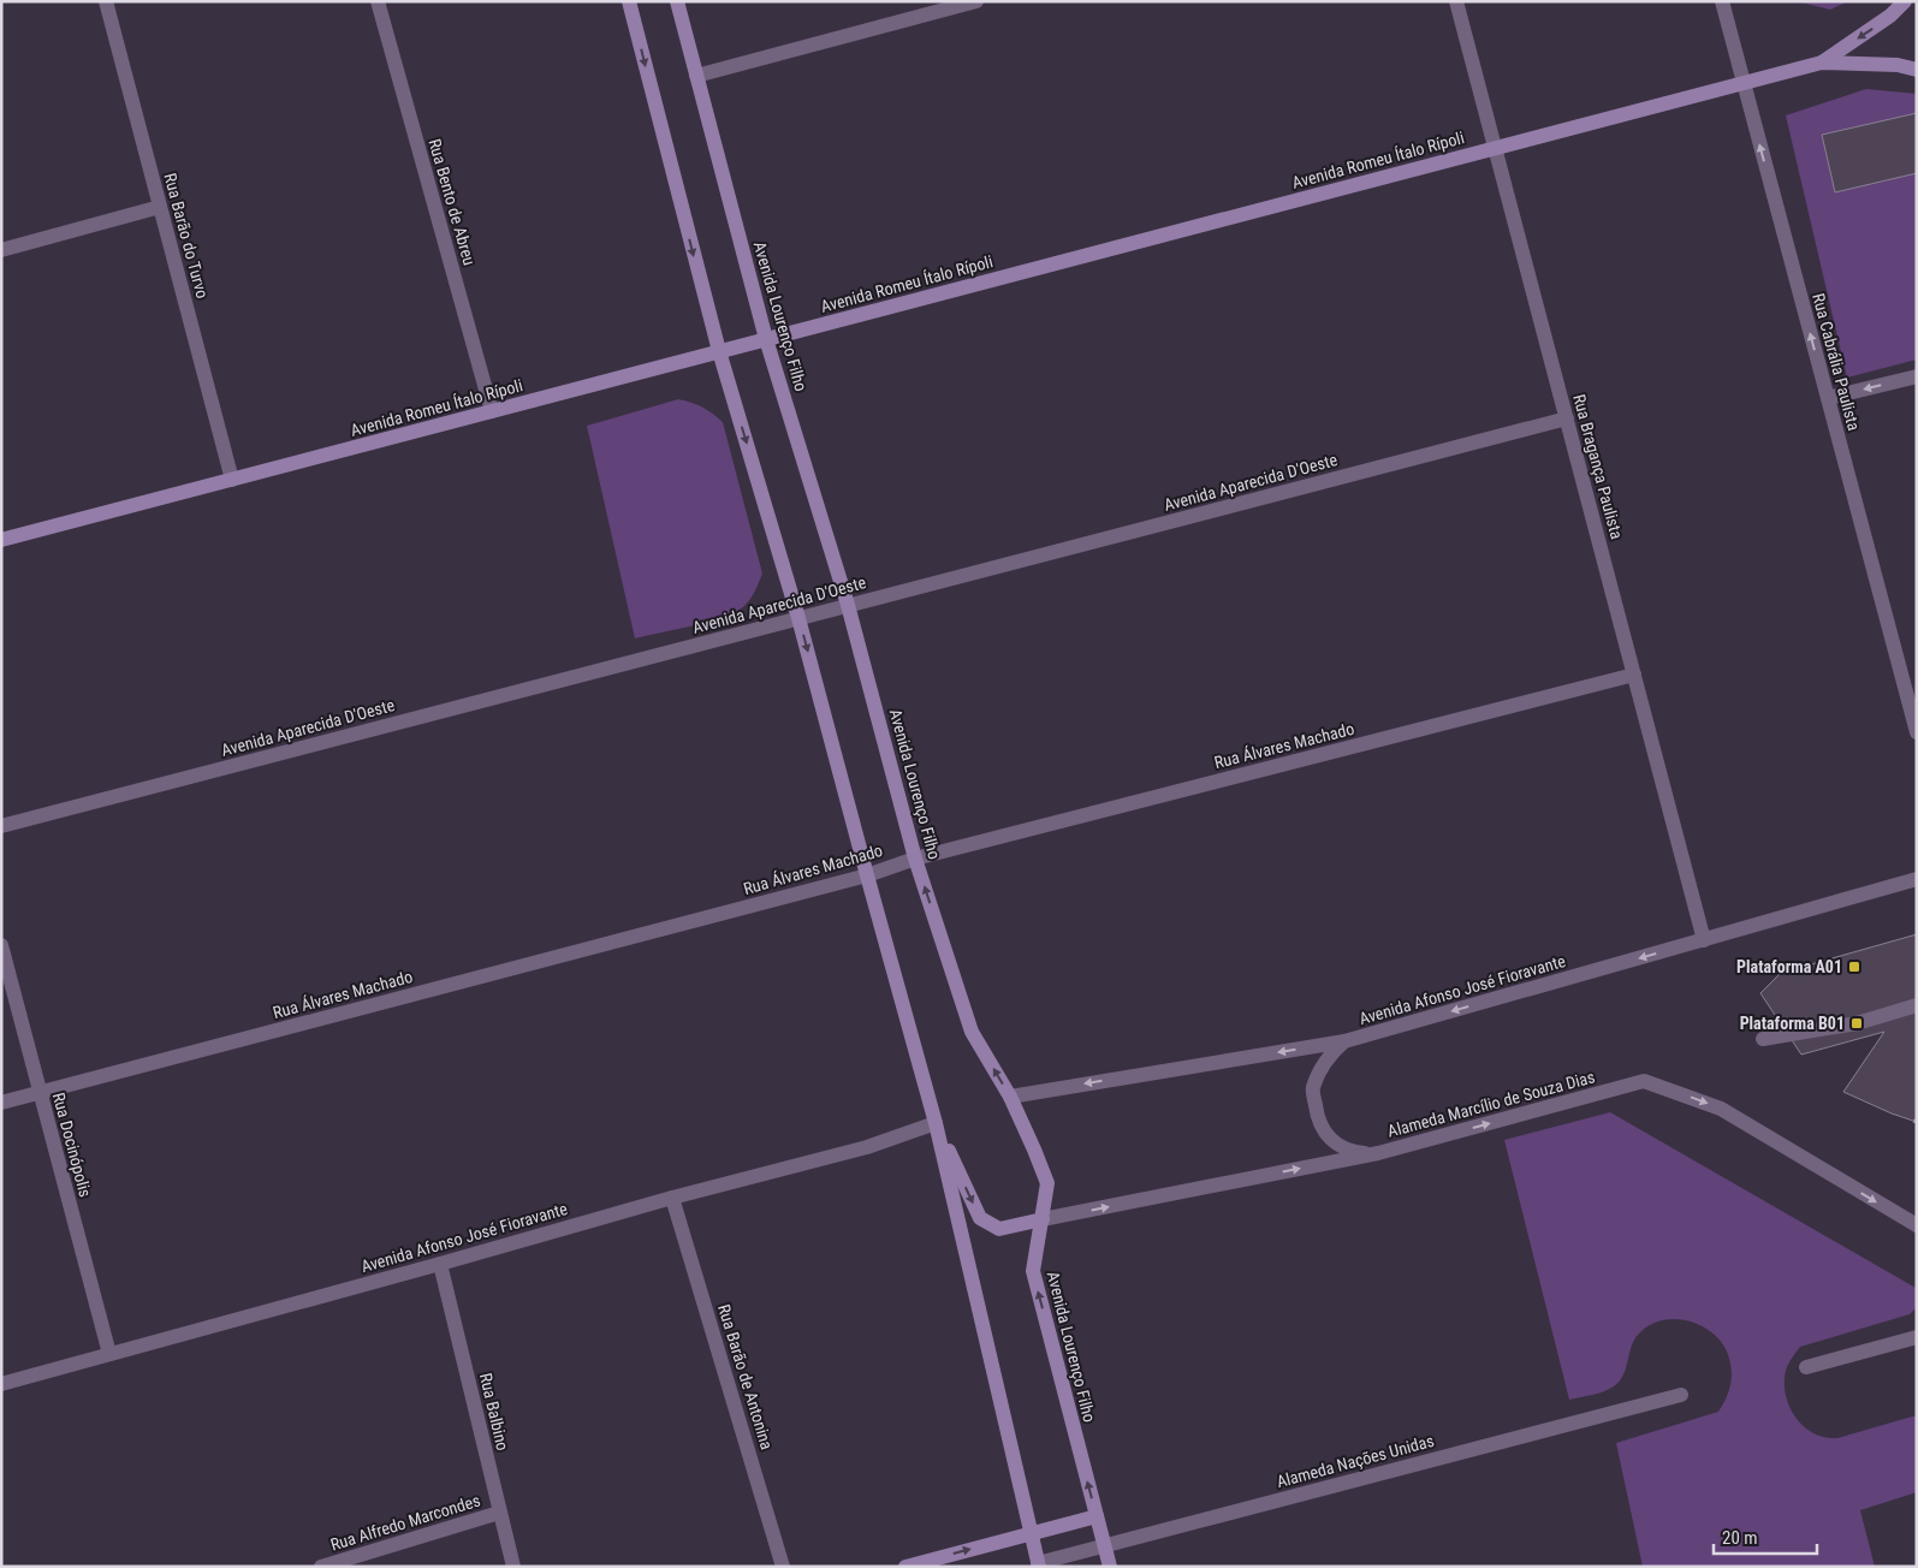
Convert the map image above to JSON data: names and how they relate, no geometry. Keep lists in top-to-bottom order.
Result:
{
  "streets": {
    "street": [
      "Avenida Romeu Ítalo Rípoli",
      "Rua Bento de Abreu",
      "Rua Barão do Turvo",
      "Avenida Lourenço Filho",
      "Rua Cabrália Paulista",
      "Rua Bragança Paulista",
      "Avenida Aparecida D'Oeste",
      "Rua Álvares Machado",
      "Avenida Afonso José Fioravante",
      "Alameda Marcílio de Souza Dias",
      "Rua Docinópolis",
      "Rua Barão de Antonina",
      "Rua Balbino",
      "Alameda Nações Unidas",
      "Rua Alfredo Marcondes"
    ]
  },
  "crossings": [
    ["Avenida Romeu Ítalo Rípoli", "Rua Bento de Abreu"],
    ["Avenida Romeu Ítalo Rípoli", "Rua Barão do Turvo"],
    ["Avenida Romeu Ítalo Rípoli", "Avenida Lourenço Filho"],
    ["Avenida Romeu Ítalo Rípoli", "Rua Cabrália Paulista"],
    ["Avenida Romeu Ítalo Rípoli", "Rua Bragança Paulista"],
    ["Avenida Lourenço Filho", "Avenida Aparecida D'Oeste"],
    ["Avenida Lourenço Filho", "Rua Álvares Machado"],
    ["Avenida Lourenço Filho", "Avenida Afonso José Fioravante"],
    ["Avenida Lourenço Filho", "Alameda Marcílio de Souza Dias"],
    ["Avenida Lourenço Filho", "Alameda Nações Unidas"],
    ["Rua Bragança Paulista", "Avenida Aparecida D'Oeste"],
    ["Rua Bragança Paulista", "Rua Álvares Machado"],
    ["Rua Bragança Paulista", "Avenida Afonso José Fioravante"],
    ["Rua Álvares Machado", "Rua Docinópolis"],
    ["Avenida Afonso José Fioravante", "Rua Docinópolis"],
    ["Avenida Afonso José Fioravante", "Rua Barão de Antonina"],
    ["Avenida Afonso José Fioravante", "Rua Balbino"],
    ["Rua Balbino", "Rua Alfredo Marcondes"]
  ],
  "one_way": ["Rua Cabrália Paulista", "Avenida Afonso José Fioravante", "Alameda Marcílio de Souza Dias"],
  "places": {
    "transit": ["Plataforma A01", "Plataforma B01"]
  },
  "scale_bar": "20 m"
}
